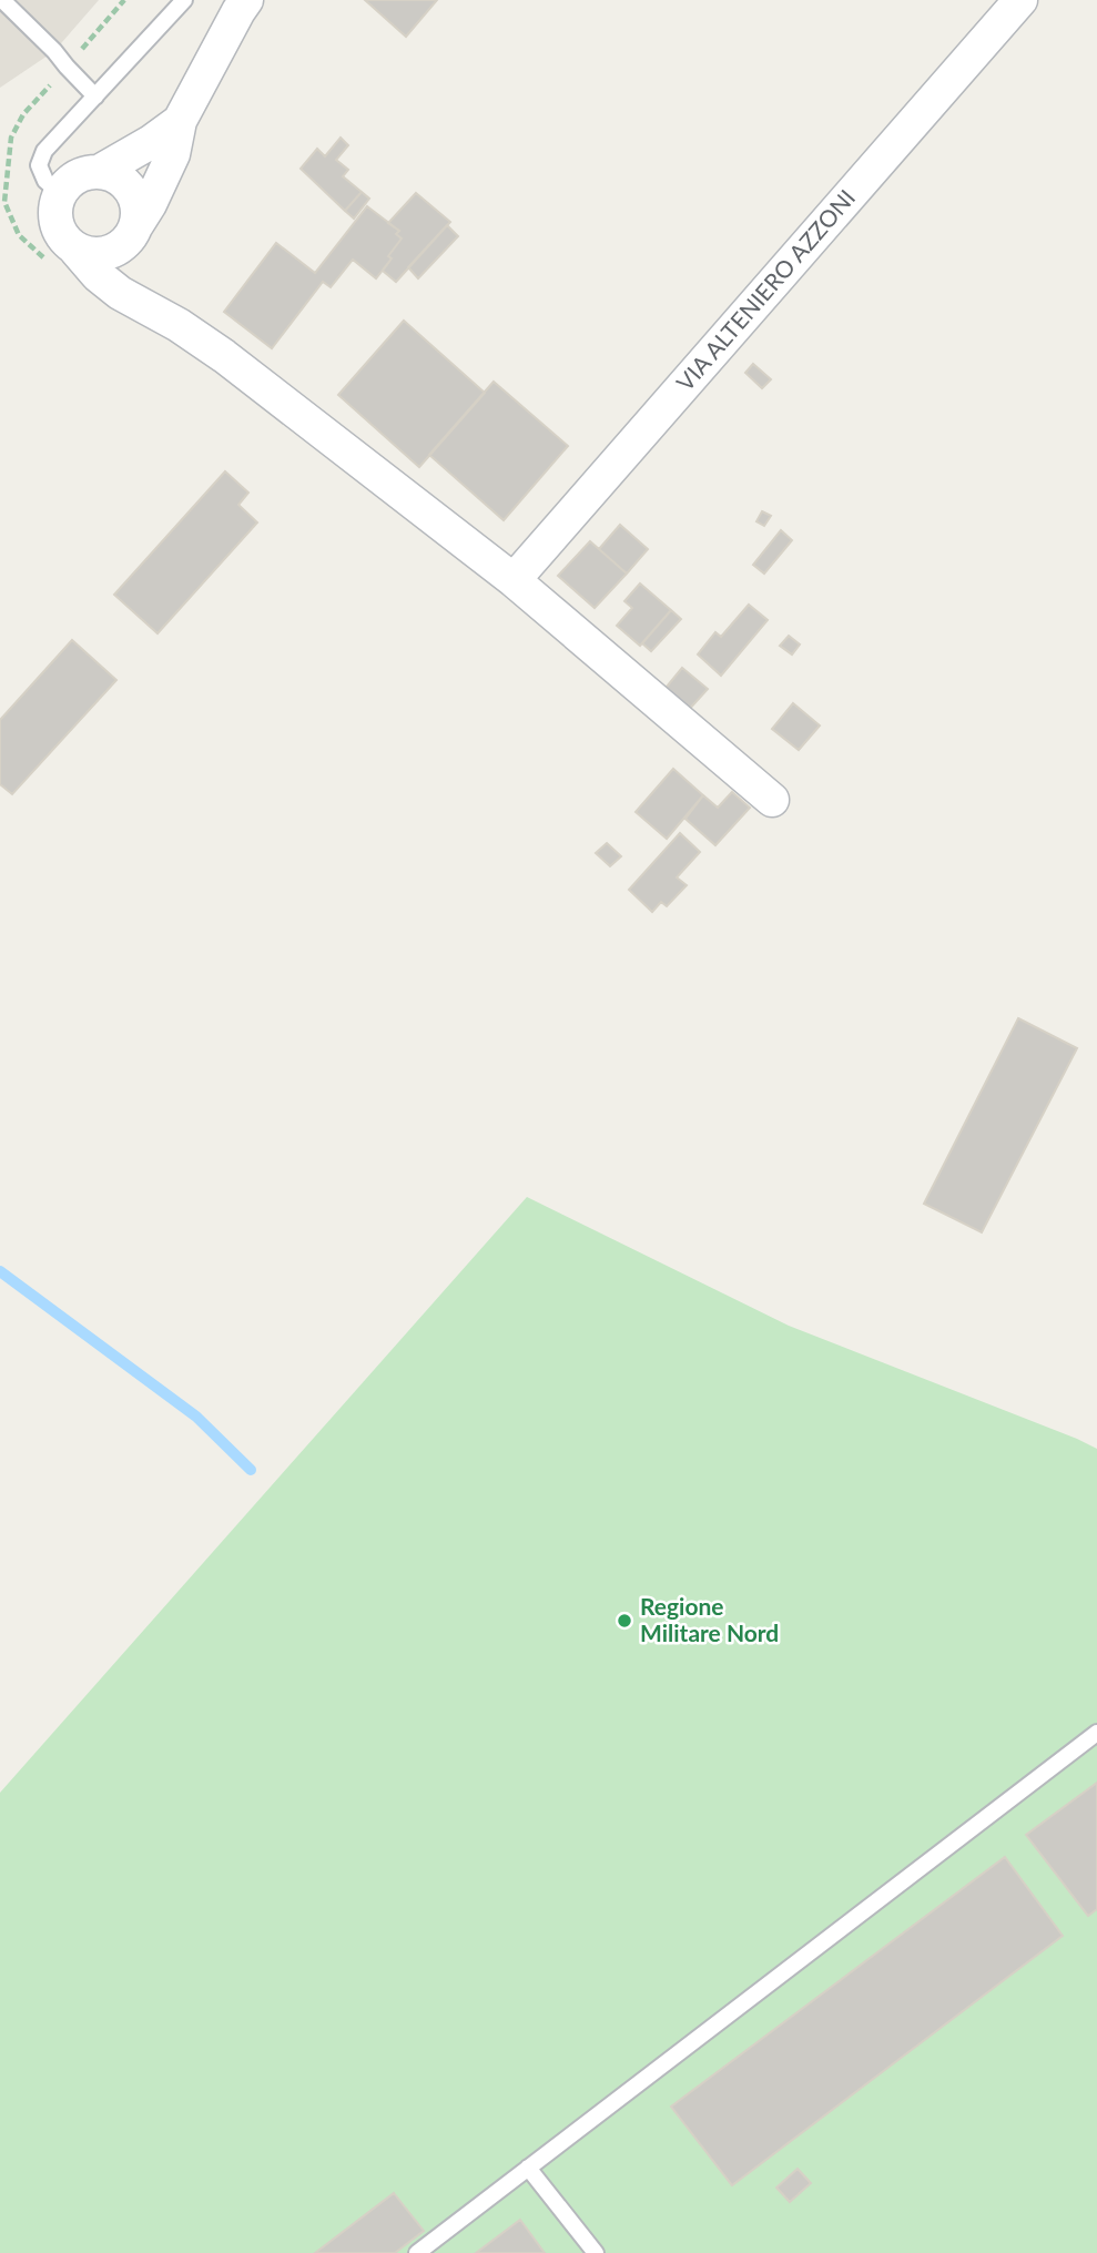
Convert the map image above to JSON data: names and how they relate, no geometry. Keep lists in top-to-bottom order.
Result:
{
  "streets": {
    "street": ["VIA ALTENIERO AZZONI"]
  },
  "places": ["Regione Militare Nord"]
}
